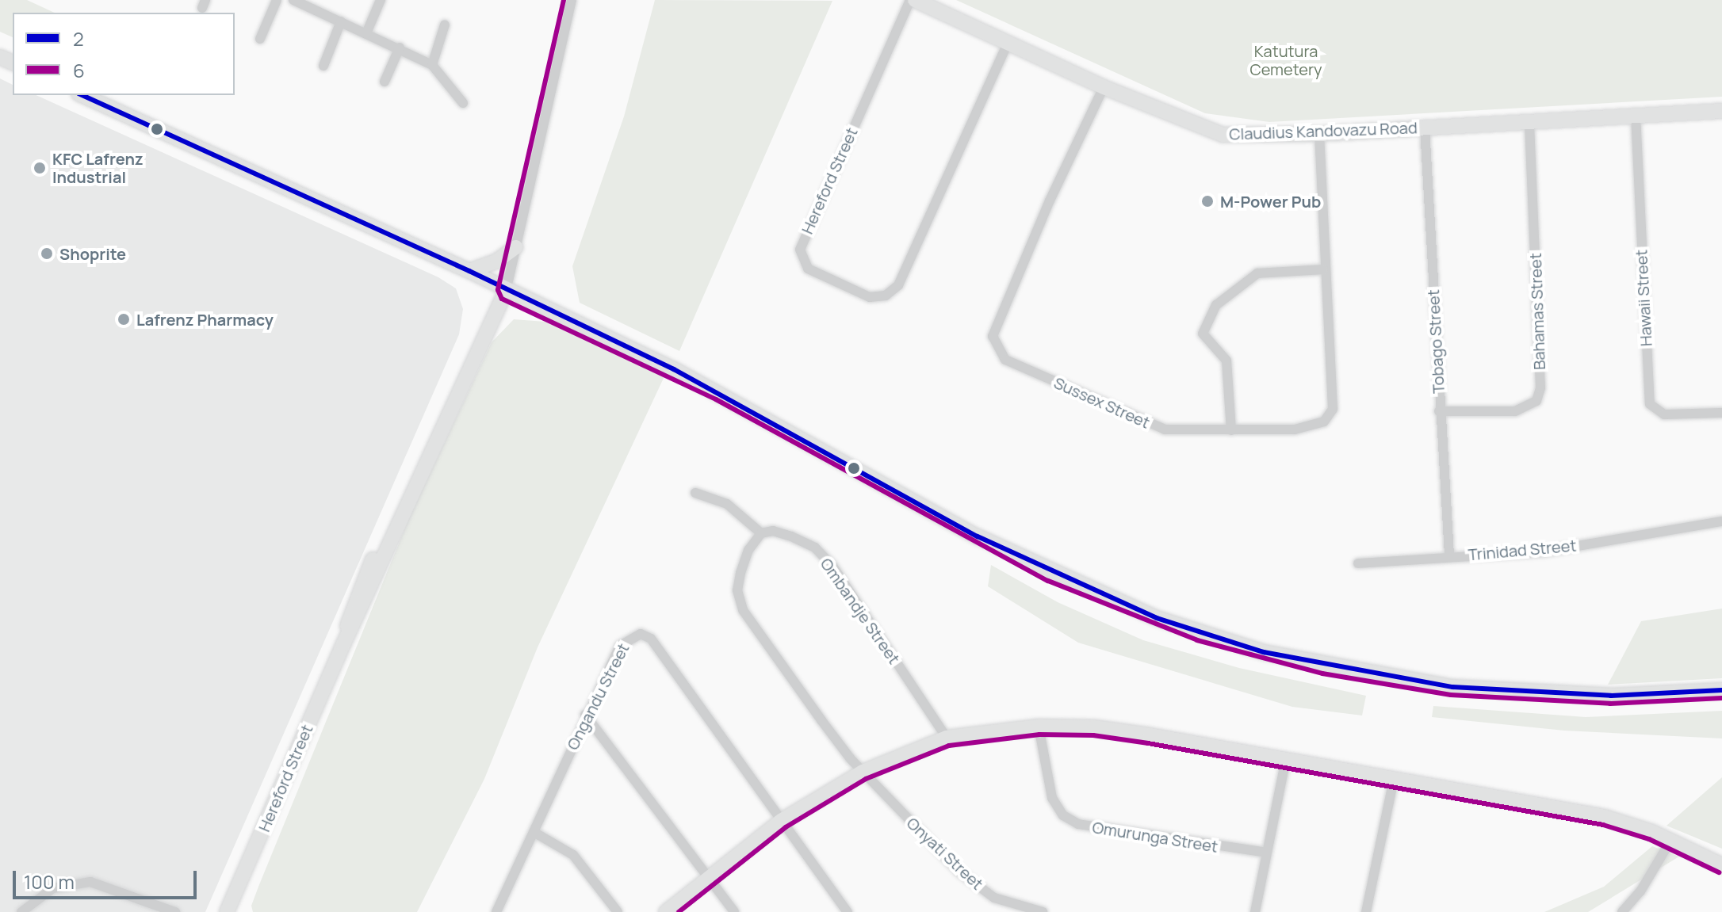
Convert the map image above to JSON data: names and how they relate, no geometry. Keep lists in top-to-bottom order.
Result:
{
  "streets": {
    "main road": ["Claudius Kandovazu Road", "Hereford Street"],
    "street": [
      "Hawaii Street",
      "Bahamas Street",
      "Tobago Street",
      "Sussex Street",
      "Trinidad Street",
      "Ombandje Street",
      "Ongandu Street",
      "Omurunga Street",
      "Onyati Street"
    ]
  },
  "crossings": [
    ["Claudius Kandovazu Road", "Hereford Street"],
    ["Claudius Kandovazu Road", "Hawaii Street"],
    ["Claudius Kandovazu Road", "Bahamas Street"],
    ["Claudius Kandovazu Road", "Tobago Street"],
    ["Claudius Kandovazu Road", "Sussex Street"],
    ["Bahamas Street", "Tobago Street"],
    ["Tobago Street", "Trinidad Street"]
  ],
  "parks": ["Katutura Cemetery"],
  "places": [
    "KFC Lafrenz Industrial",
    "M-Power Pub",
    "Shoprite",
    "Lafrenz Pharmacy"
  ],
  "lines": ["transit line 6", "transit line 2"],
  "legend": ["2", "6"],
  "scale_bar": "100 m"
}
